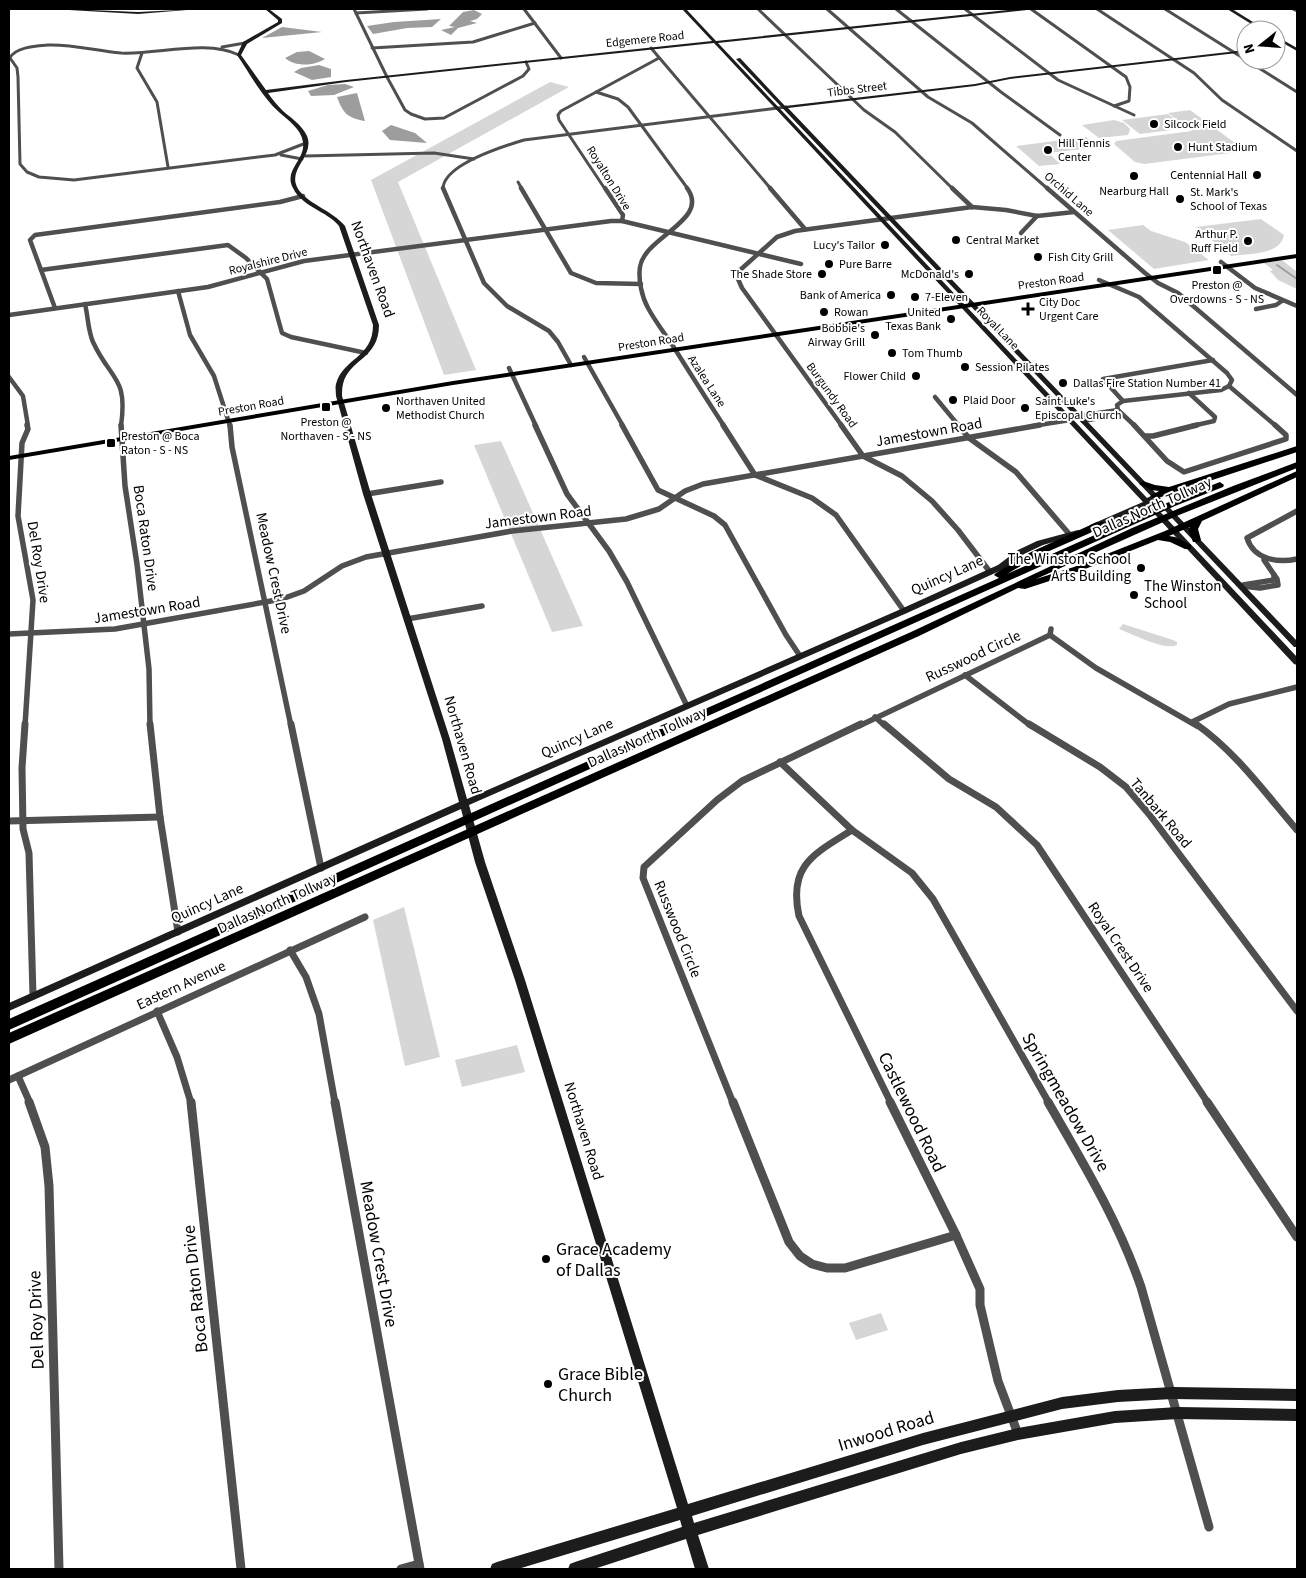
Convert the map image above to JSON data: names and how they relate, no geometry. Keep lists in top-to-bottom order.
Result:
{
  "streets": {
    "highway": ["Dallas North Tollway"],
    "main road": ["Preston Road"],
    "street": [
      "Edgemere Road",
      "Tibbs Street",
      "Royalton Drive",
      "Orchid Lane",
      "Royalshire Drive",
      "Northaven Road",
      "Royal Lane",
      "Azalea Lane",
      "Burgundy Road",
      "Jamestown Road",
      "Boca Raton Drive",
      "Del Roy Drive",
      "Meadow Crest Drive",
      "Quincy Lane",
      "Russwood Circle",
      "Tanbark Road",
      "Royal Crest Drive",
      "Eastern Avenue",
      "Springmeadow Drive",
      "Castlewood Road",
      "Inwood Road"
    ]
  },
  "crossings": [
    ["Edgemere Road", "Orchid Lane"],
    ["Edgemere Road", "Royal Lane"],
    ["Tibbs Street", "Royalton Drive"],
    ["Tibbs Street", "Orchid Lane"],
    ["Tibbs Street", "Royal Lane"],
    ["Tibbs Street", "Azalea Lane"],
    ["Royalton Drive", "Royalshire Drive"],
    ["Royalton Drive", "Azalea Lane"],
    ["Royalton Drive", "Burgundy Road"],
    ["Orchid Lane", "Preston Road"],
    ["Orchid Lane", "Burgundy Road"],
    ["Royalshire Drive", "Northaven Road"],
    ["Royalshire Drive", "Boca Raton Drive"],
    ["Royalshire Drive", "Meadow Crest Drive"],
    ["Northaven Road", "Preston Road"],
    ["Northaven Road", "Jamestown Road"],
    ["Northaven Road", "Quincy Lane"],
    ["Northaven Road", "Inwood Road"],
    ["Preston Road", "Royal Lane"],
    ["Preston Road", "Azalea Lane"],
    ["Preston Road", "Burgundy Road"],
    ["Preston Road", "Boca Raton Drive"],
    ["Preston Road", "Del Roy Drive"],
    ["Preston Road", "Meadow Crest Drive"],
    ["Royal Lane", "Burgundy Road"],
    ["Royal Lane", "Jamestown Road"],
    ["Royal Lane", "Quincy Lane"],
    ["Azalea Lane", "Jamestown Road"],
    ["Burgundy Road", "Jamestown Road"],
    ["Burgundy Road", "Quincy Lane"],
    ["Jamestown Road", "Boca Raton Drive"],
    ["Jamestown Road", "Del Roy Drive"],
    ["Jamestown Road", "Meadow Crest Drive"],
    ["Boca Raton Drive", "Quincy Lane"],
    ["Boca Raton Drive", "Eastern Avenue"],
    ["Del Roy Drive", "Quincy Lane"],
    ["Del Roy Drive", "Eastern Avenue"],
    ["Meadow Crest Drive", "Quincy Lane"],
    ["Meadow Crest Drive", "Eastern Avenue"],
    ["Russwood Circle", "Tanbark Road"],
    ["Russwood Circle", "Royal Crest Drive"],
    ["Russwood Circle", "Springmeadow Drive"],
    ["Russwood Circle", "Castlewood Road"],
    ["Springmeadow Drive", "Castlewood Road"],
    ["Springmeadow Drive", "Inwood Road"],
    ["Castlewood Road", "Inwood Road"]
  ],
  "places": {
    "other": [
      "Silcock Field",
      "Hunt Stadium",
      "Hill Tennis Center",
      "Centennial Hall",
      "Nearburg Hall",
      "St. Mark's School of Texas",
      "Central Market",
      "Arthur P. Ruff Field",
      "Lucy's Tailor",
      "Fish City Grill",
      "Pure Barre",
      "The Shade Store",
      "McDonald's",
      "Bank of America",
      "7-Eleven",
      "Rowan",
      "United Texas Bank",
      "Bobbie's Airway Grill",
      "Tom Thumb",
      "Session Pilates",
      "Flower Child",
      "Dallas Fire Station Number 41",
      "Plaid Door",
      "Northaven United Methodist Church",
      "Saint Luke's Episcopal Church",
      "The Winston School Arts Building",
      "The Winston School",
      "Grace Academy of Dallas",
      "Grace Bible Church"
    ],
    "transit": ["Preston @ Overdowns - S - NS", "Preston @ Northaven - S - NS", "Preston @ Boca Raton - S - NS"],
    "health": ["City Doc Urgent Care"]
  },
  "north": "left"
}
